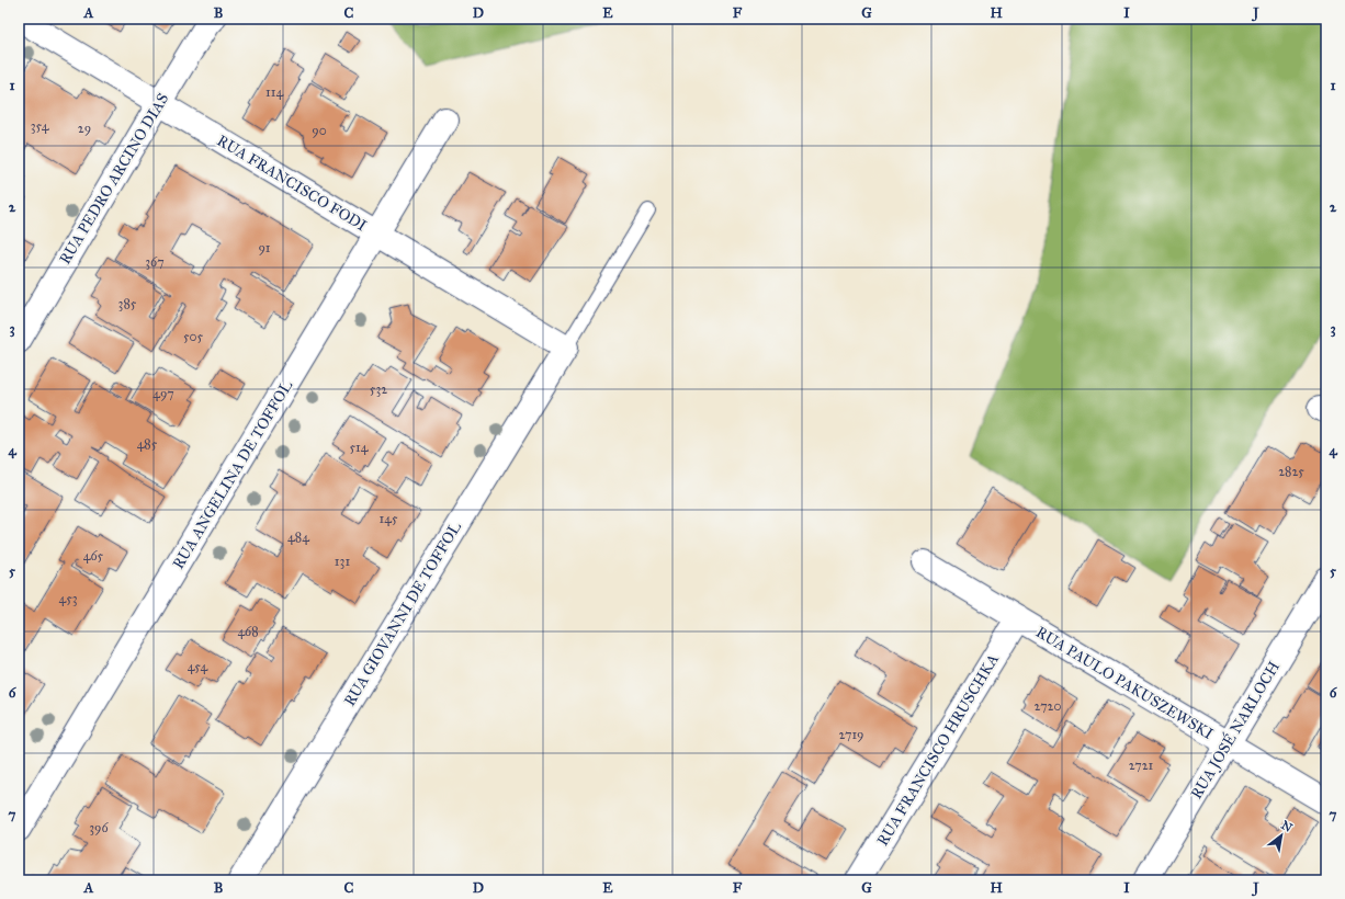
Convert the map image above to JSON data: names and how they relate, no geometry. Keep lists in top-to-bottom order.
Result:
{
  "streets": {
    "street": [
      "RUA PEDRO ARCINO DIAS",
      "RUA FRANCISCO FODI",
      "RUA ANGELINA DE TOFFOL",
      "RUA GIOVANNI DE TOFFOL",
      "RUA PAULO PAKUSZEWSKI",
      "RUA JOSÉ NARLOCH",
      "RUA FRANCISCO HRUSCHKA"
    ]
  },
  "crossings": [
    ["RUA PEDRO ARCINO DIAS", "RUA FRANCISCO FODI"],
    ["RUA FRANCISCO FODI", "RUA ANGELINA DE TOFFOL"],
    ["RUA FRANCISCO FODI", "RUA GIOVANNI DE TOFFOL"],
    ["RUA PAULO PAKUSZEWSKI", "RUA JOSÉ NARLOCH"],
    ["RUA PAULO PAKUSZEWSKI", "RUA FRANCISCO HRUSCHKA"]
  ],
  "house_numbers": [
    "114",
    "354",
    "29",
    "90",
    "91",
    "367",
    "385",
    "505",
    "532",
    "497",
    "485",
    "514",
    "2825",
    "145",
    "484",
    "465",
    "131",
    "453",
    "468",
    "454",
    "2720",
    "2719",
    "2721",
    "396"
  ],
  "north": "top right",
  "grid": {
    "columns": [
      "A",
      "B",
      "C",
      "D",
      "E",
      "F",
      "G",
      "H",
      "I",
      "J"
    ],
    "rows": [
      "1",
      "2",
      "3",
      "4",
      "5",
      "6",
      "7"
    ]
  }
}
